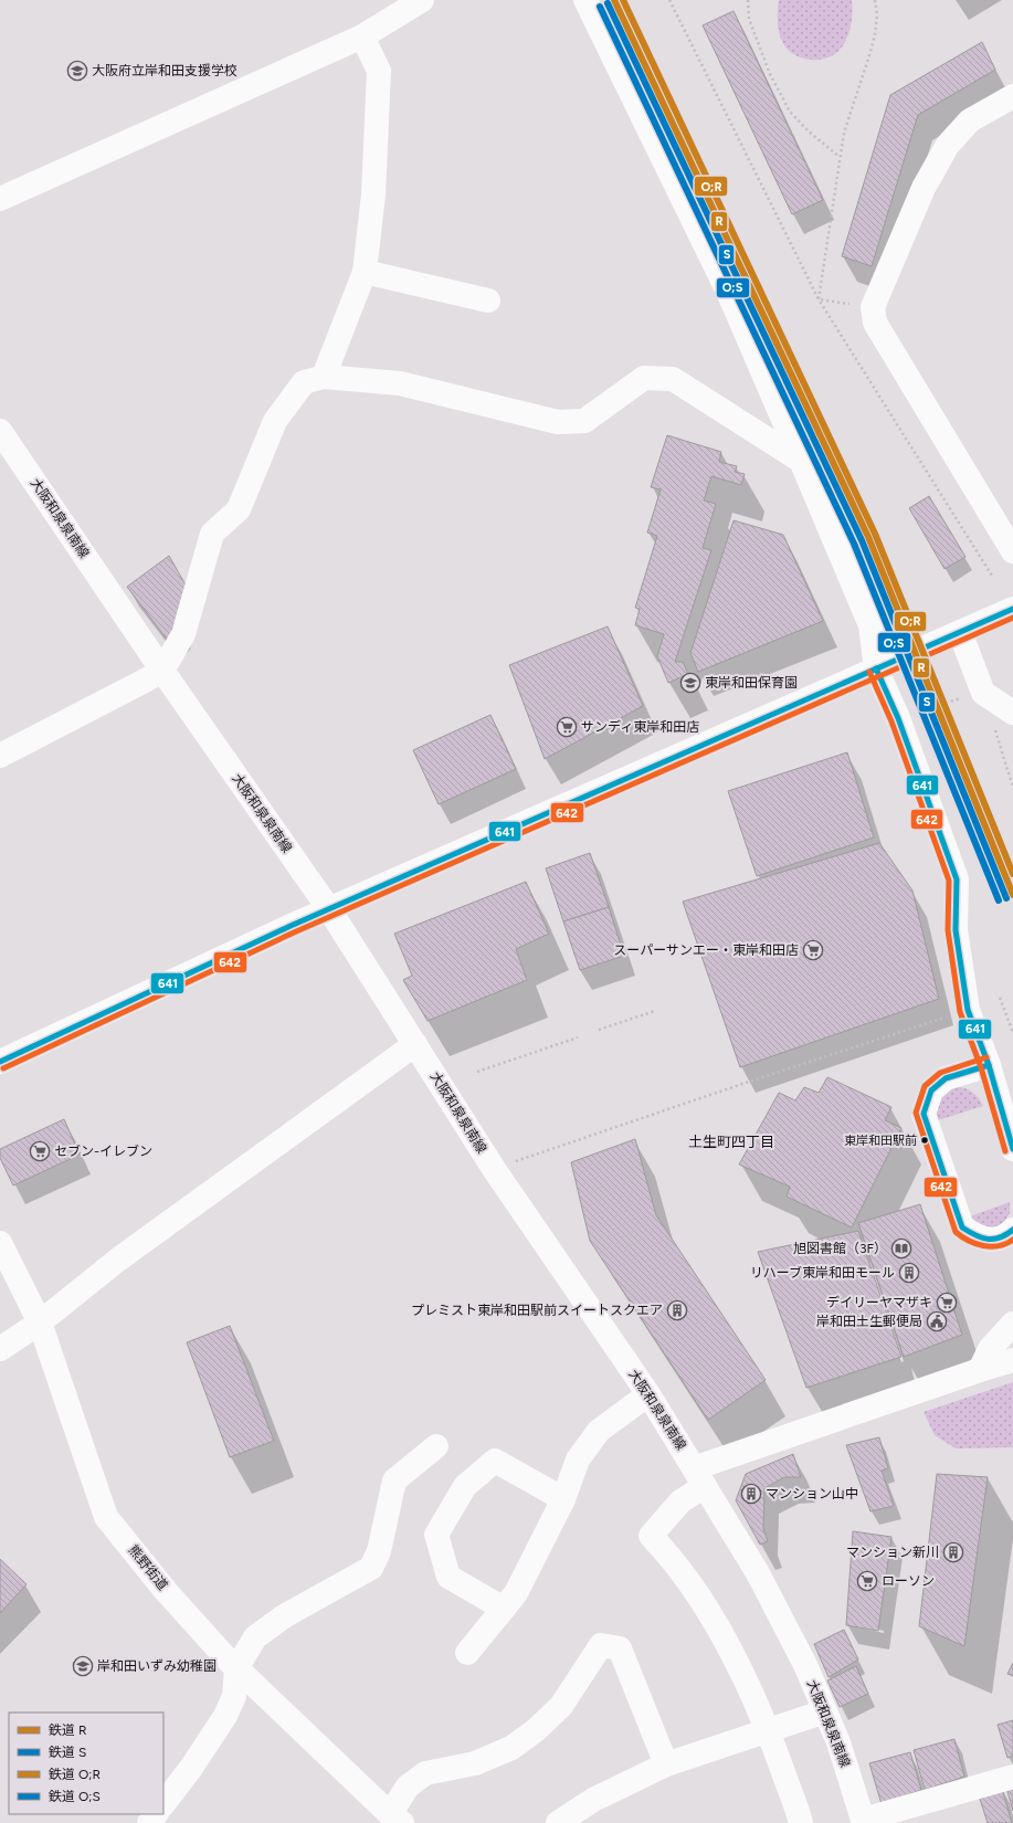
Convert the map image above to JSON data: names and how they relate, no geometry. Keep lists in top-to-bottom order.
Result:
{
  "streets": {
    "street": ["大阪和泉泉南線", "熊野街道"]
  },
  "districts": ["土生町四丁目"],
  "places": {
    "school or university": ["大阪府立岸和田支援学校", "東岸和田保育園", "岸和田いずみ幼稚園"],
    "supermarket": [
      "サンディ東岸和田店",
      "スーパーサンエー・東岸和田店",
      "セブン-イレブン",
      "デイリーヤマザキ",
      "ローソン"
    ],
    "other": ["東岸和田駅前"],
    "library": ["旭図書館（3F）"],
    "building": [
      "リハーブ東岸和田モール",
      "プレミスト東岸和田駅前スイートスクエア",
      "マンション山中",
      "マンション新川"
    ],
    "public building": ["岸和田土生郵便局"]
  },
  "lines": [
    "rail line R",
    "rail line O;R",
    "rail line S",
    "rail line O;S",
    "transit line 641",
    "transit line 642"
  ],
  "legend": [
    "鉄道 R",
    "鉄道 S",
    "鉄道 O;R",
    "鉄道 O;S"
  ]
}
